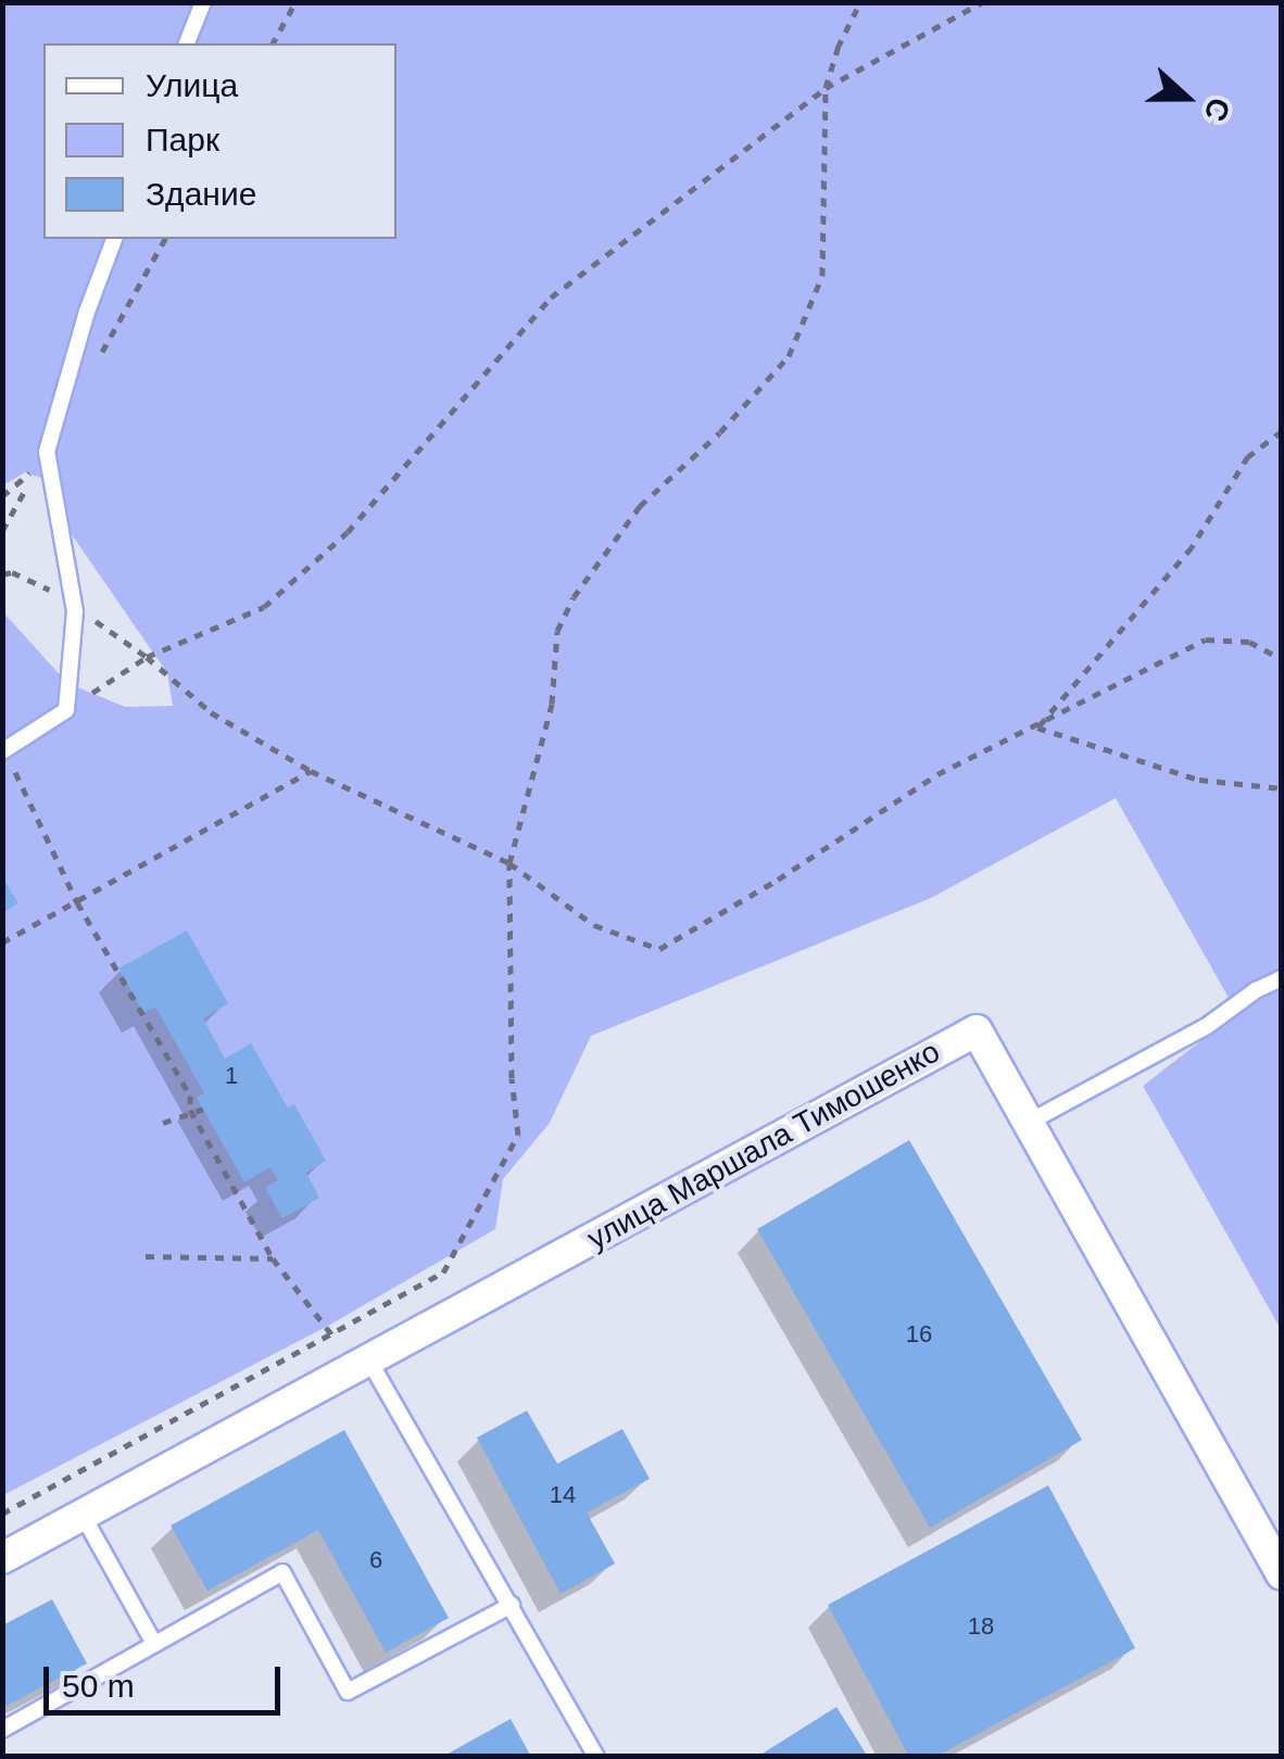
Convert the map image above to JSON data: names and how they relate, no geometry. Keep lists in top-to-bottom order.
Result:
{
  "streets": {
    "street": ["улица Маршала Тимошенко"]
  },
  "house_numbers": [
    "1",
    "16",
    "14",
    "6",
    "18"
  ],
  "legend": ["Улица", "Парк", "Здание"],
  "scale_bar": "50 m",
  "north": "right"
}
